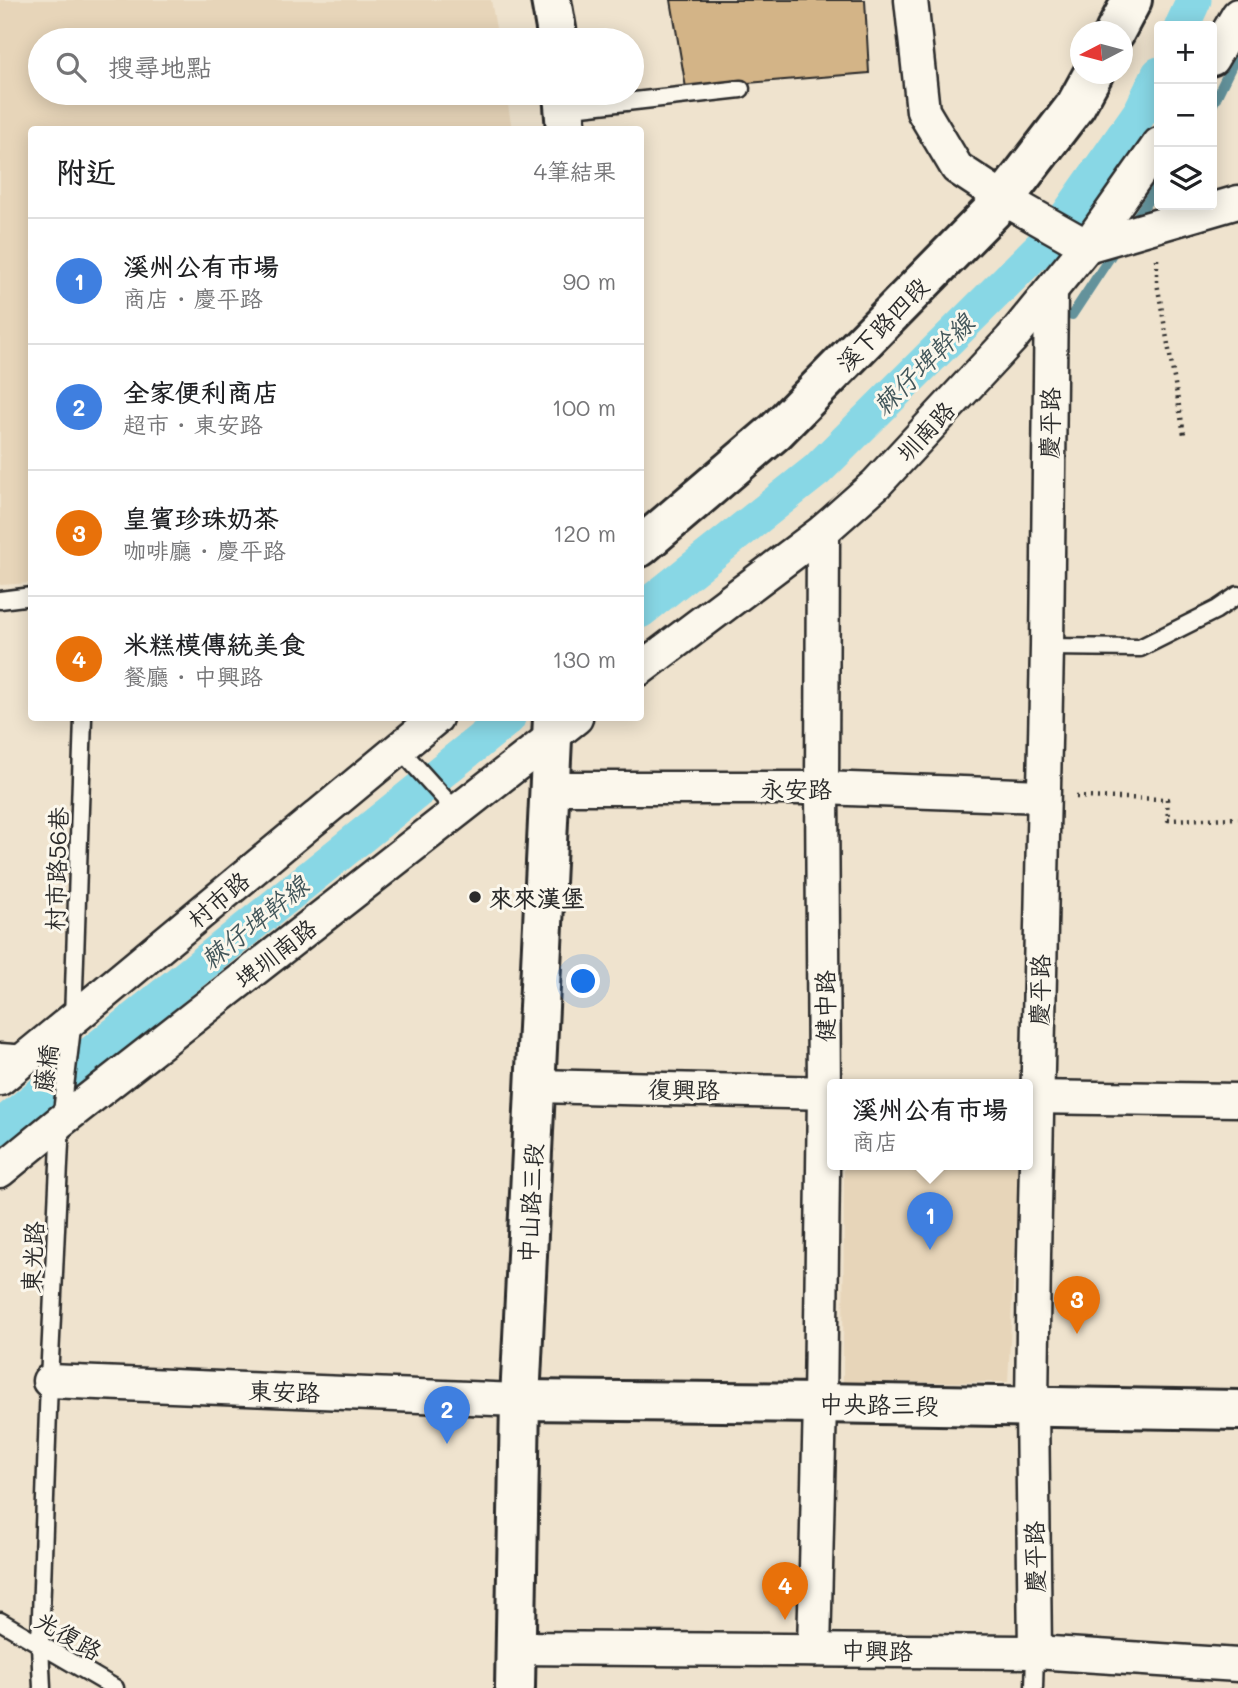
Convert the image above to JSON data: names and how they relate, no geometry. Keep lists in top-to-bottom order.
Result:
{
  "streets": {
    "main road": ["溪下路四段", "中山路三段", "中央路三段"],
    "street": [
      "慶平路",
      "圳南路",
      "永安路",
      "村市路",
      "埤圳南路",
      "健中路",
      "復興路",
      "東安路",
      "中興路"
    ],
    "lane": [
      "村市路56巷",
      "藤橋",
      "東光路",
      "光復路"
    ]
  },
  "crossings": [
    ["慶平路", "圳南路"],
    ["慶平路", "永安路"],
    ["慶平路", "中央路三段"],
    ["慶平路", "中興路"],
    ["圳南路", "健中路"],
    ["永安路", "健中路"],
    ["永安路", "中山路三段"],
    ["村市路56巷", "村市路"],
    ["村市路56巷", "藤橋"],
    ["村市路", "藤橋"],
    ["埤圳南路", "藤橋"],
    ["埤圳南路", "中山路三段"],
    ["埤圳南路", "東光路"],
    ["健中路", "中央路三段"],
    ["健中路", "中興路"],
    ["藤橋", "東光路"],
    ["復興路", "中山路三段"],
    ["中山路三段", "東安路"],
    ["中山路三段", "中央路三段"],
    ["中山路三段", "中興路"],
    ["東光路", "東安路"],
    ["東光路", "光復路"],
    ["東安路", "中央路三段"]
  ],
  "water": ["棘仔埤幹線"],
  "places": ["來來漢堡"],
  "north": "left",
  "page": {
    "map_buttons": ["+", "−"],
    "search": "搜尋地點",
    "heading": ["附近", "4筆結果"],
    "list": [
      {
        "mark": "1",
        "name": "溪州公有市場",
        "note": "商店 · 慶平路",
        "value": "90 m"
      },
      {
        "mark": "2",
        "name": "全家便利商店",
        "note": "超市 · 東安路",
        "value": "100 m"
      },
      {
        "mark": "3",
        "name": "皇賓珍珠奶茶",
        "note": "咖啡廳 · 慶平路",
        "value": "120 m"
      },
      {
        "mark": "4",
        "name": "米糕模傳統美食",
        "note": "餐廳 · 中興路",
        "value": "130 m"
      }
    ],
    "popup": ["溪州公有市場", "商店"],
    "pins": [
      "1",
      "3",
      "2",
      "4"
    ]
  }
}
